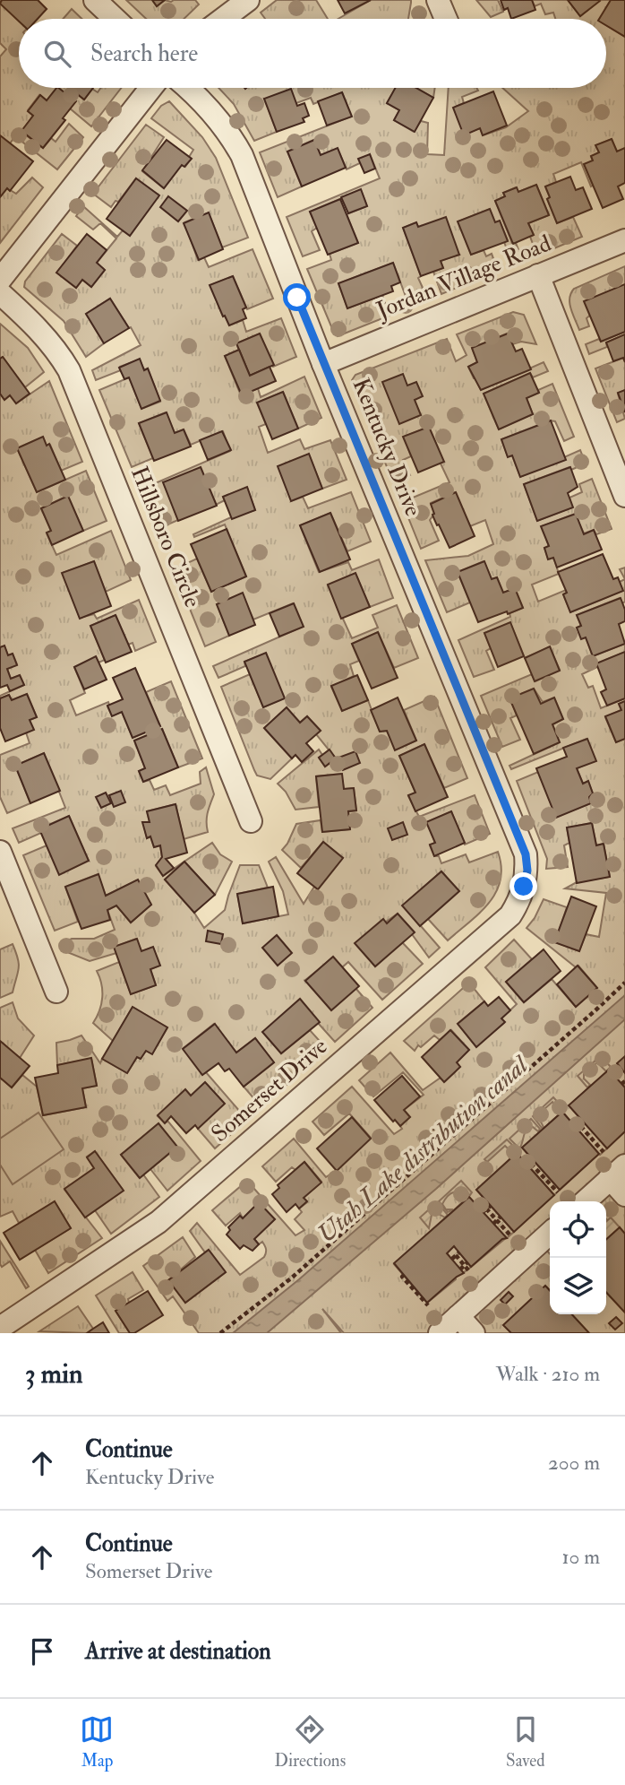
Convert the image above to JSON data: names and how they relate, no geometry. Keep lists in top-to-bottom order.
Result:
{
  "streets": {
    "street": [
      "Jordan Village Road",
      "Kentucky Drive",
      "Hillsboro Circle",
      "Somerset Drive"
    ]
  },
  "crossings": [
    ["Jordan Village Road", "Kentucky Drive"],
    ["Kentucky Drive", "Somerset Drive"]
  ],
  "water": ["Utah Lake distribution canal"],
  "page": {
    "search": "Search here",
    "heading": ["3 min", "Walk · 210 m"],
    "list": [
      ["Continue", "Kentucky Drive", "200 m"],
      ["Continue", "Somerset Drive", "10 m"],
      "Arrive at destination"
    ],
    "nav": ["Map", "Directions", "Saved"]
  }
}
